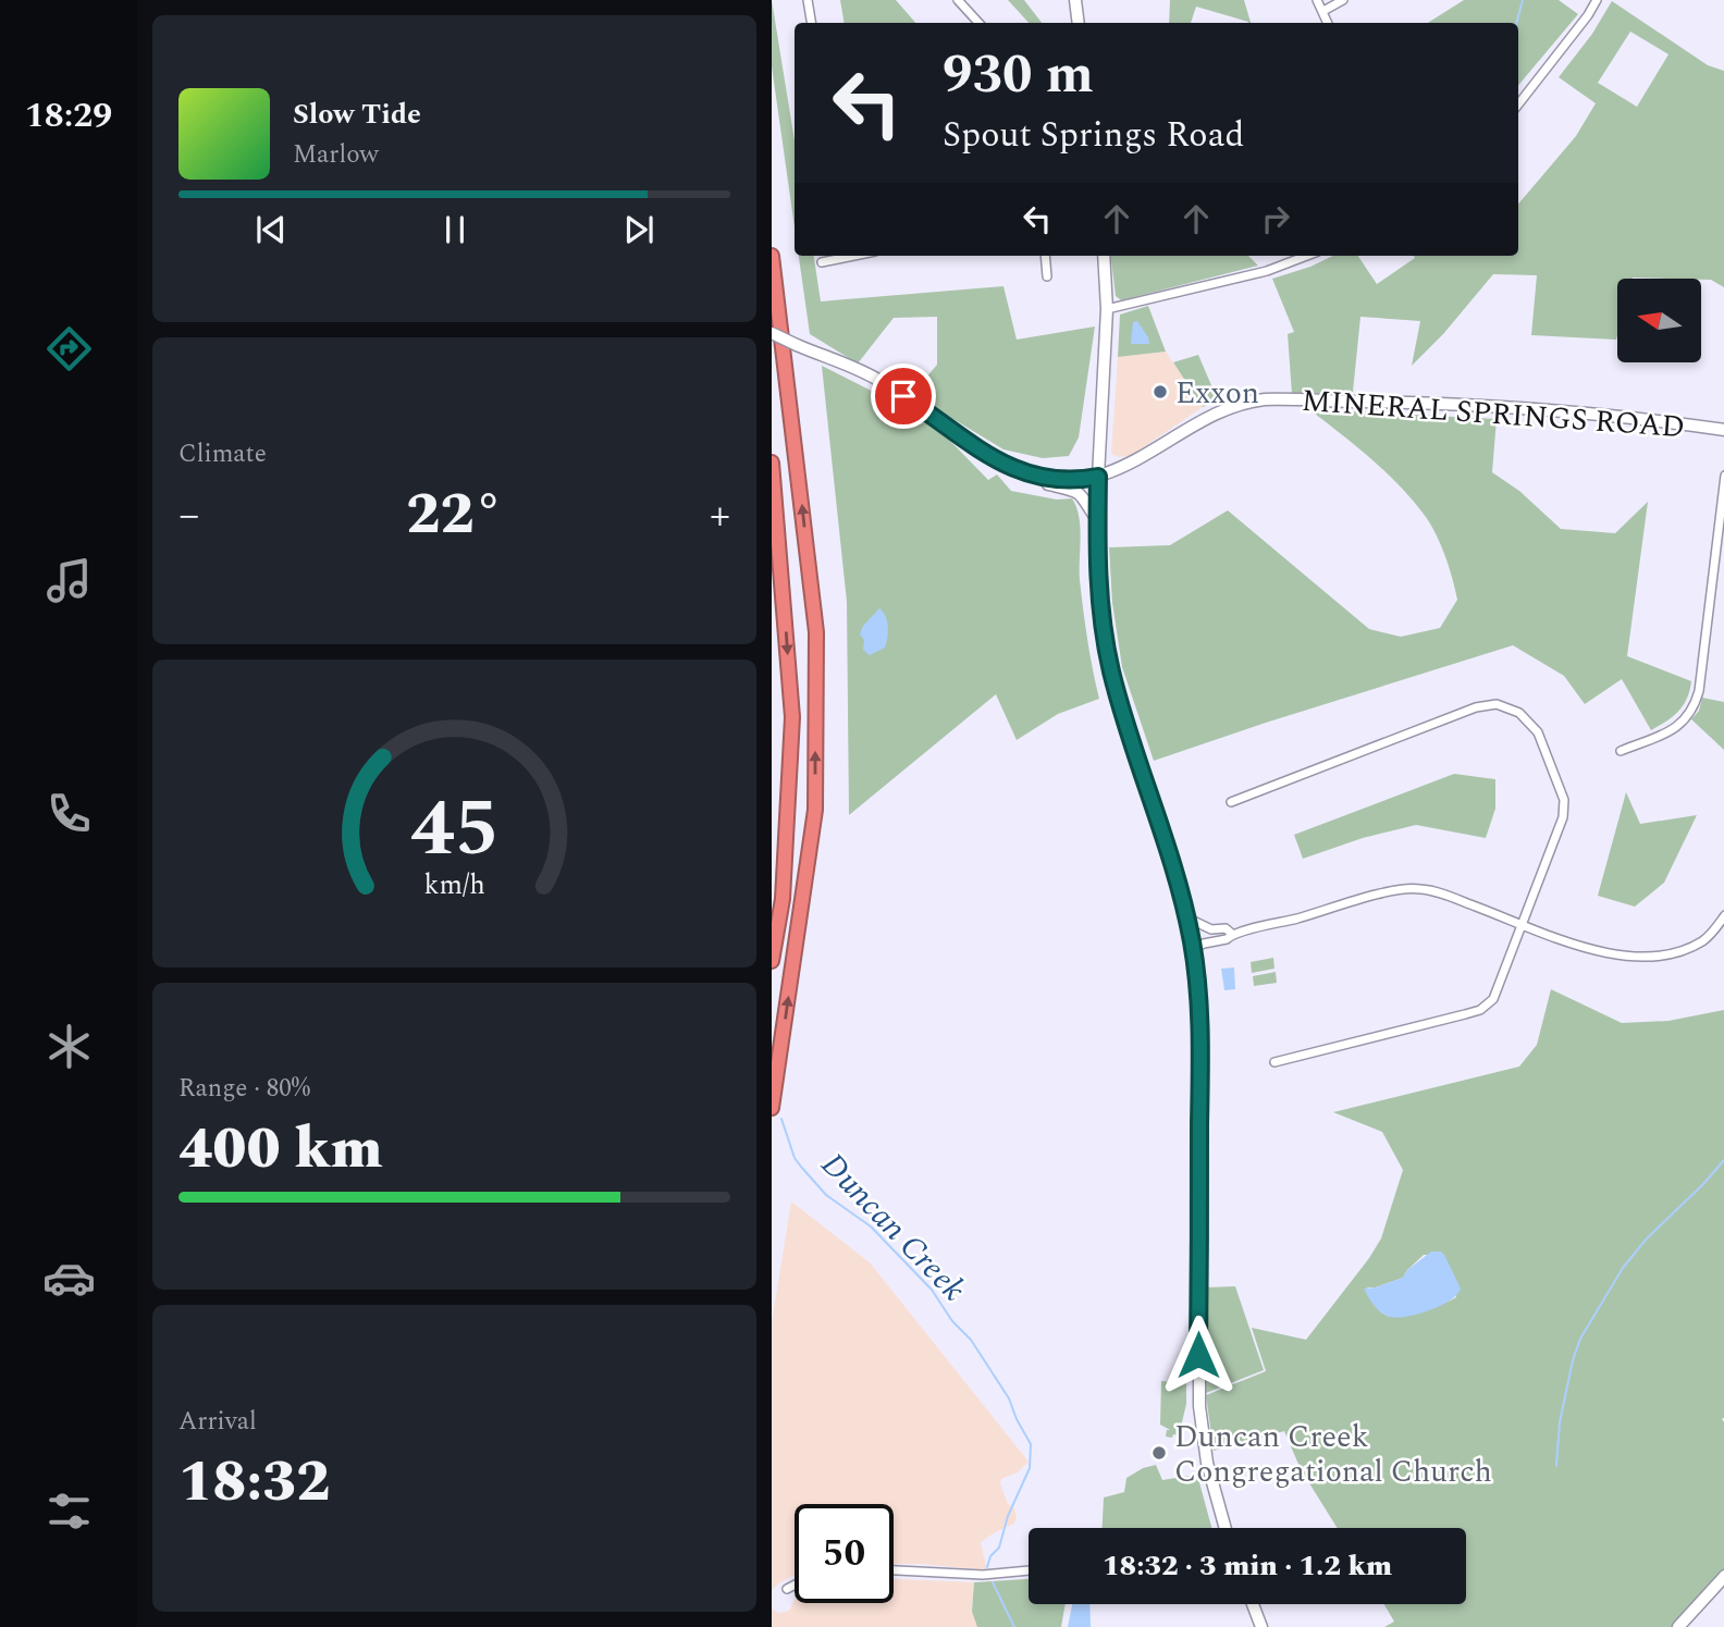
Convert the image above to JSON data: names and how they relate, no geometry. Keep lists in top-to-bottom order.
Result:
{
  "streets": {
    "main road": ["MINERAL SPRINGS ROAD"]
  },
  "water": ["Duncan Creek"],
  "places": ["Exxon", "Duncan Creek Congregational Church"],
  "north": "left",
  "page": {
    "tabs": "18:29",
    "turn": ["930 m", "Spout Springs Road"],
    "song": ["Slow Tide", "Marlow"],
    "tile": [
      "Climate",
      ["Range · 80%", "400 km"],
      ["Arrival", "18:32"]
    ],
    "heat": ["−", "22°", "+"],
    "limit": "50",
    "trip": "18:32 · 3 min · 1.2 km",
    "gauge": ["45", "km/h"]
  }
}
